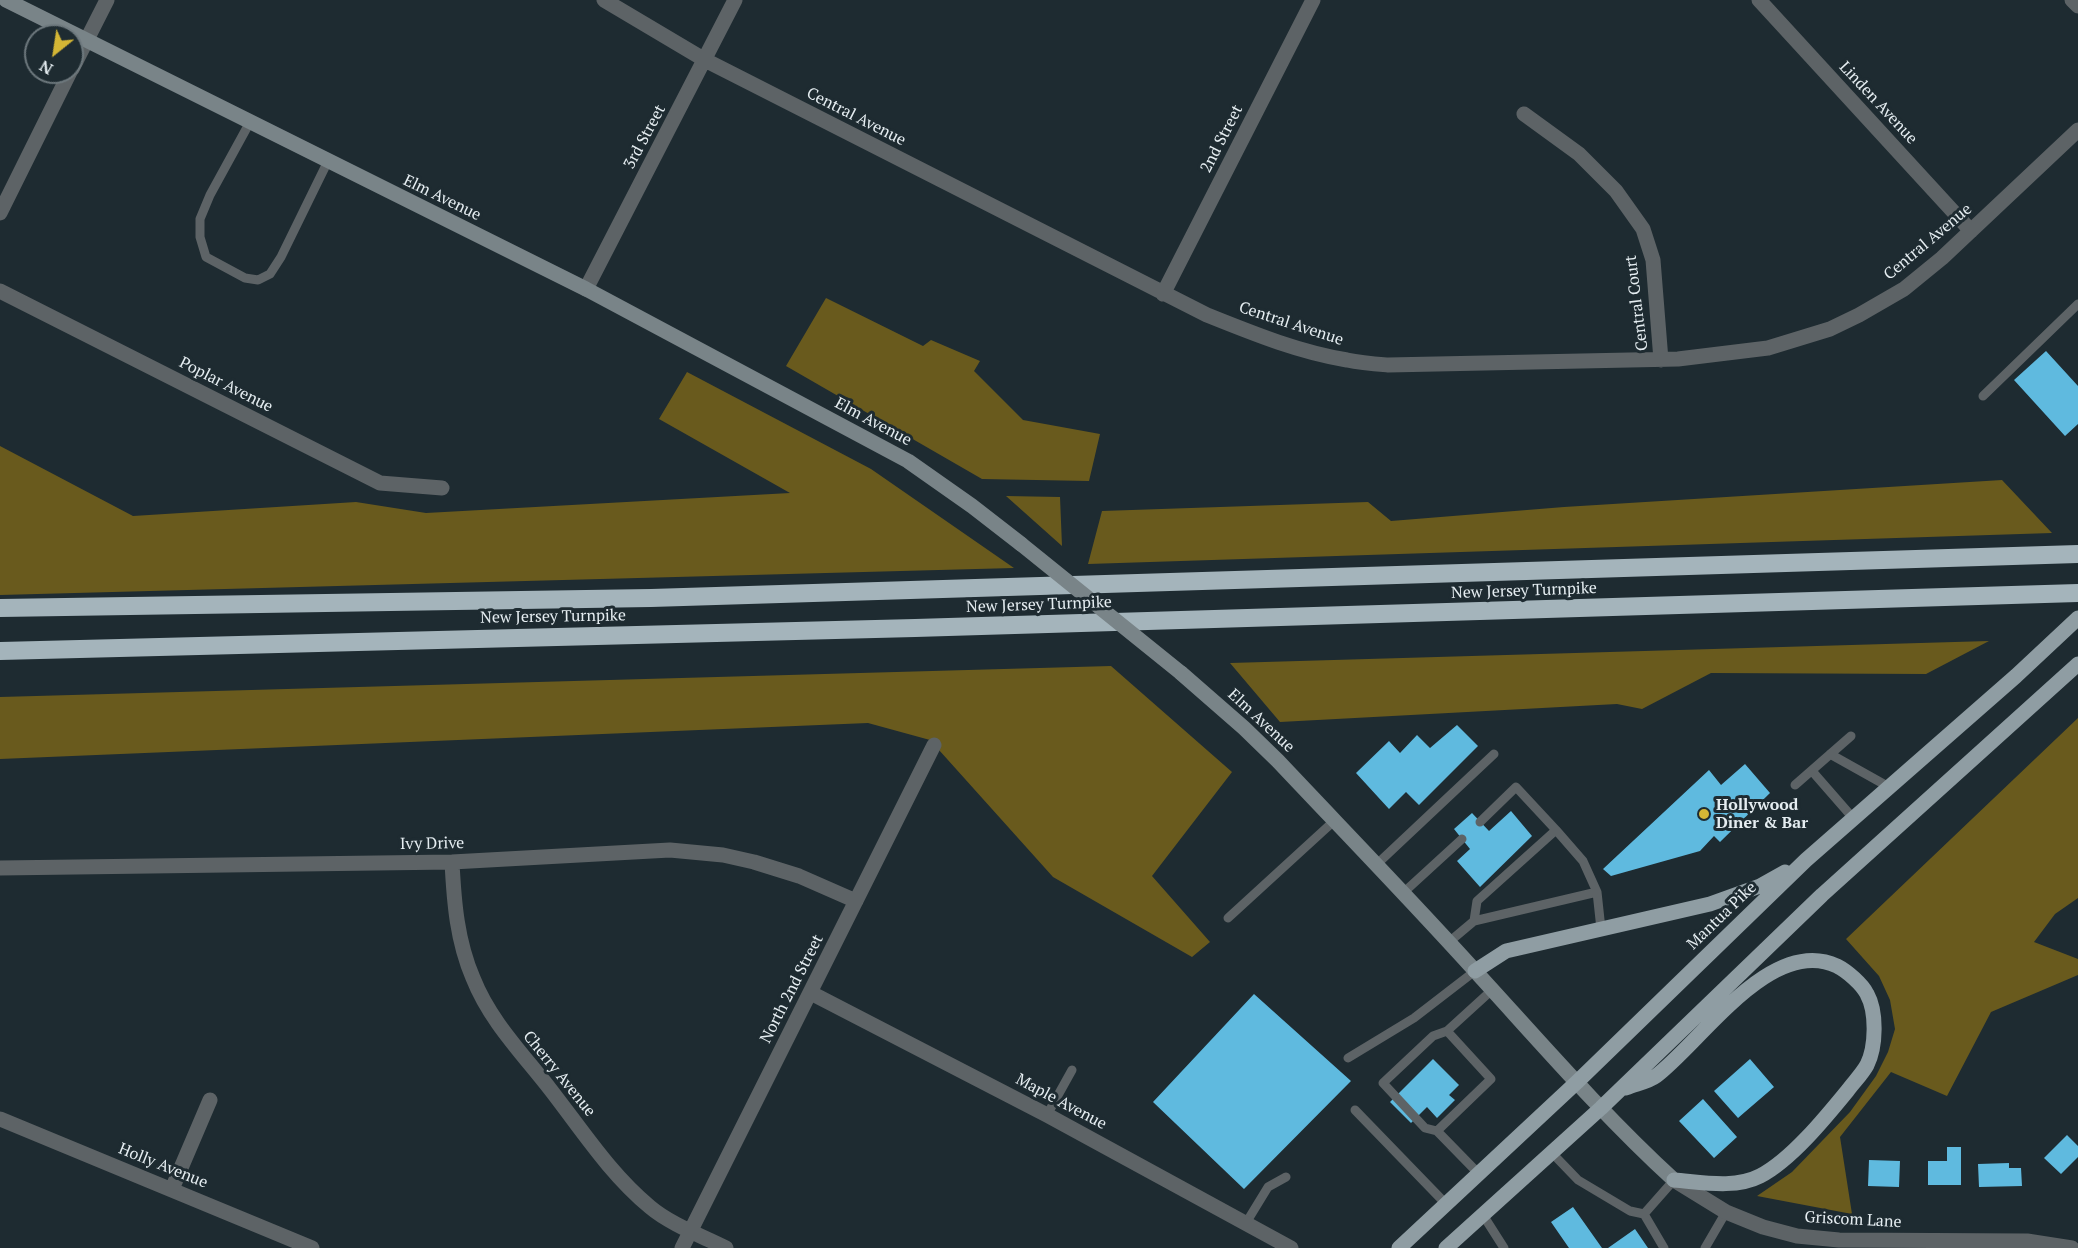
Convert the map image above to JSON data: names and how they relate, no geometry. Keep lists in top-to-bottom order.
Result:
{
  "streets": {
    "highway": ["New Jersey Turnpike"],
    "main road": ["Elm Avenue", "Mantua Pike", "Griscom Lane"],
    "street": [
      "Linden Avenue",
      "Central Avenue",
      "3rd Street",
      "2nd Street",
      "Central Court",
      "Poplar Avenue",
      "Ivy Drive",
      "North 2nd Street",
      "Cherry Avenue",
      "Maple Avenue",
      "Holly Avenue"
    ]
  },
  "crossings": [
    ["Linden Avenue", "Central Avenue"],
    ["Central Avenue", "3rd Street"],
    ["Central Avenue", "2nd Street"],
    ["Central Avenue", "Central Court"],
    ["3rd Street", "Elm Avenue"],
    ["Elm Avenue", "Mantua Pike"],
    ["Elm Avenue", "Griscom Lane"],
    ["Ivy Drive", "North 2nd Street"],
    ["Ivy Drive", "Cherry Avenue"],
    ["Mantua Pike", "Griscom Lane"],
    ["North 2nd Street", "Cherry Avenue"],
    ["North 2nd Street", "Maple Avenue"]
  ],
  "places": ["Hollywood Diner & Bar"],
  "north": "bottom left"
}
